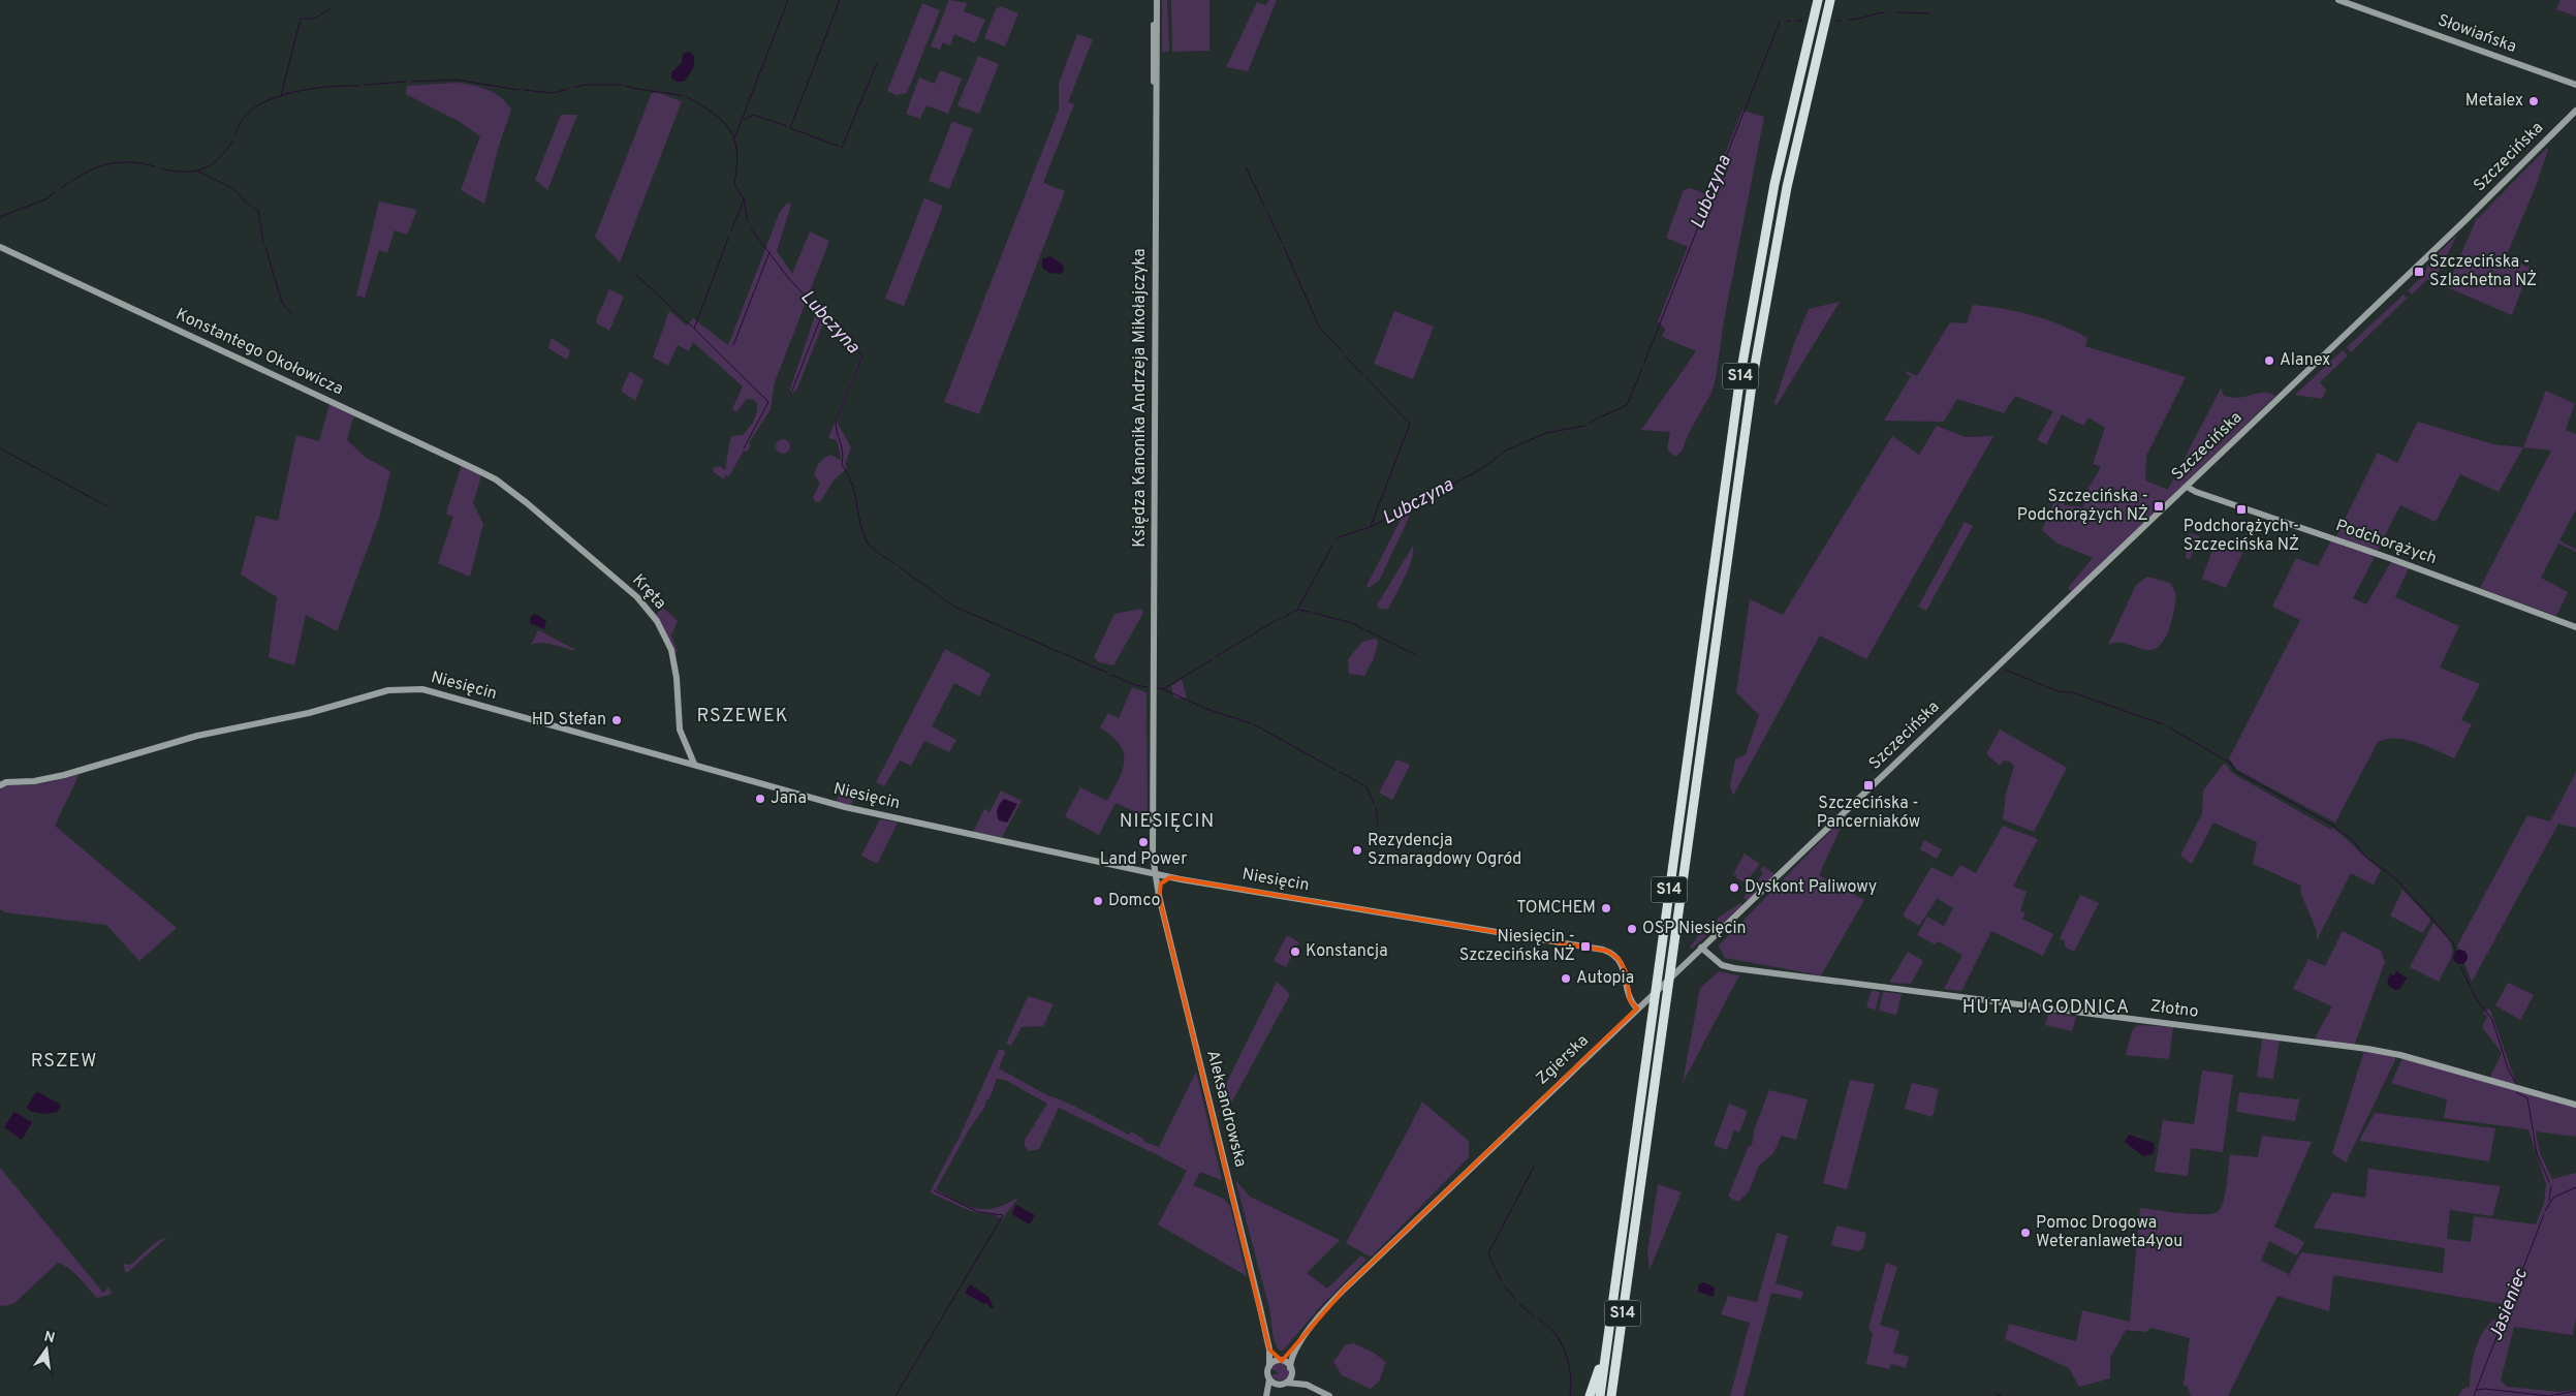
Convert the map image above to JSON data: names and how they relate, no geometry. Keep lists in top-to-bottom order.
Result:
{
  "streets": {
    "highway": ["S14"],
    "street": [
      "Słowiańska",
      "Szczecińska",
      "Konstantego Okołowicza",
      "Księdza Kanonika Andrzeja Mikołajczyka",
      "Podchorążych",
      "Kręta",
      "Niesięcin",
      "Złotno",
      "Zgierska",
      "Aleksandrowska"
    ]
  },
  "crossings": [
    ["Szczecińska", "Podchorążych"],
    ["Szczecińska", "Zgierska"],
    ["Konstantego Okołowicza", "Kręta"],
    ["Księdza Kanonika Andrzeja Mikołajczyka", "Aleksandrowska"],
    ["Kręta", "Niesięcin"],
    ["Niesięcin", "Zgierska"],
    ["Niesięcin", "Aleksandrowska"],
    ["Złotno", "Zgierska"],
    ["Zgierska", "Aleksandrowska"]
  ],
  "districts": [
    "RSZEWEK",
    "NIESIĘCIN",
    "HUTA JAGODNICA",
    "RSZEW"
  ],
  "water": ["Lubczyna", "Jasieniec"],
  "places": {
    "other": [
      "Metalex",
      "Alanex",
      "HD Stefan",
      "Jana",
      "Land Power",
      "Rezydencja Szmaragdowy Ogród",
      "Dyskont Paliwowy",
      "Domco",
      "TOMCHEM",
      "OSP Niesięcin",
      "Konstancja",
      "Autopia",
      "Pomoc Drogowa Weteranlaweta4you"
    ],
    "transit": [
      "Szczecińska - Szlachetna NŻ",
      "Szczecińska - Podchorążych NŻ",
      "Podchorążych - Szczecińska NŻ",
      "Szczecińska - Pancerniaków",
      "Niesięcin - Szczecińska NŻ"
    ]
  },
  "north": "top"
}
